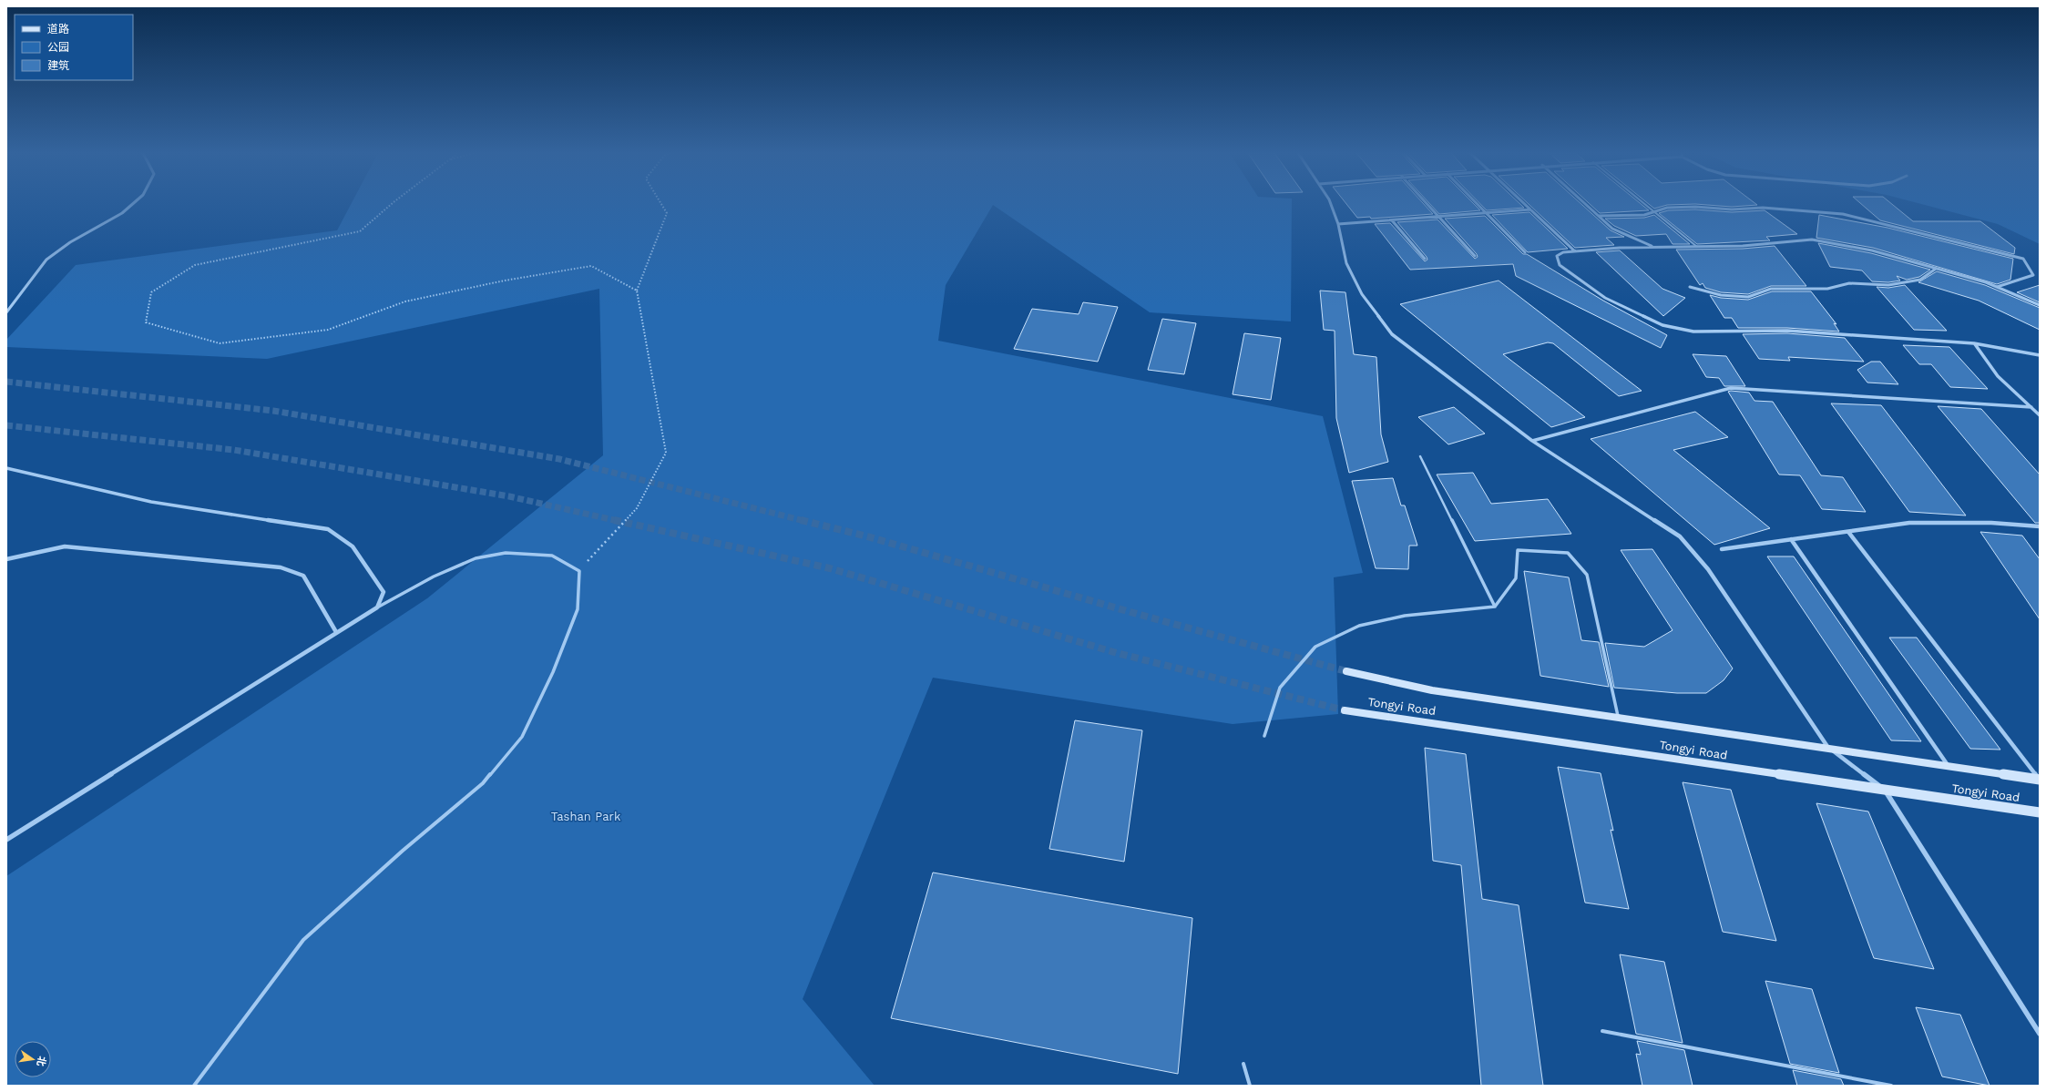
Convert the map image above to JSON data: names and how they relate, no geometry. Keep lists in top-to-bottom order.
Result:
{
  "streets": {
    "main road": ["Tongyi Road"]
  },
  "parks": ["Tashan Park"],
  "legend": ["道路", "公园", "建筑"],
  "north": "right"
}
